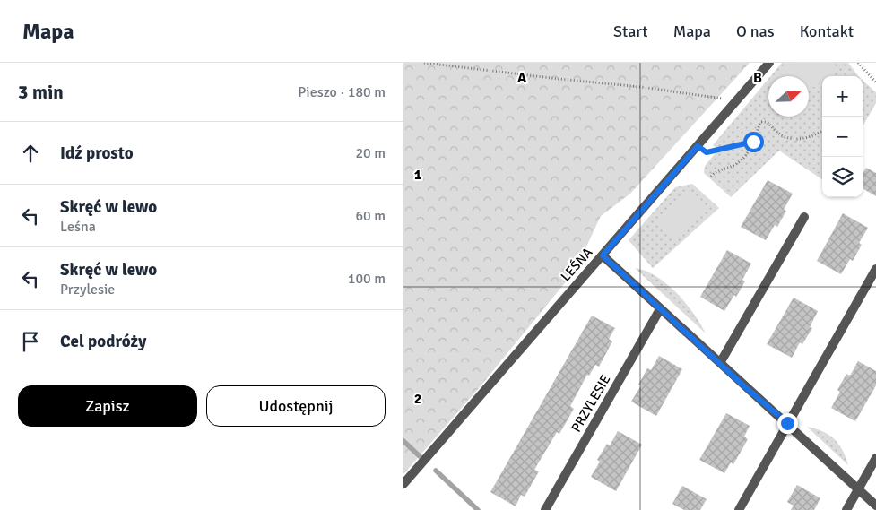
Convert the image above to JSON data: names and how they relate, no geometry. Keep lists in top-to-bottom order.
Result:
{
  "streets": {
    "street": ["LEŚNA", "PRZYLESIE"]
  },
  "north": "top right",
  "page": {
    "header": "Mapa",
    "nav": [
      "Start",
      "Mapa",
      "O nas",
      "Kontakt"
    ],
    "heading": ["3 min", "Pieszo · 180 m"],
    "map_buttons": ["+", "−"],
    "list": [
      ["Idź prosto", "20 m"],
      ["Skręć w lewo", "Leśna", "60 m"],
      ["Skręć w lewo", "Przylesie", "100 m"],
      "Cel podróży"
    ],
    "buttons": ["Zapisz", "Udostępnij"]
  },
  "grid": {
    "columns": ["A", "B"],
    "rows": ["1", "2"]
  }
}
